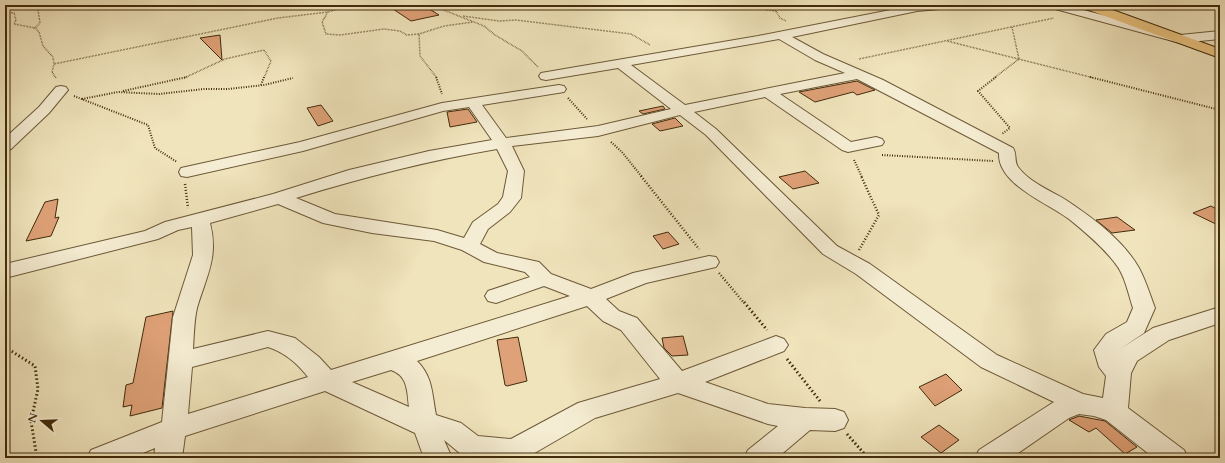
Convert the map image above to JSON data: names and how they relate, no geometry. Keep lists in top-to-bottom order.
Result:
{
  "north": "left"
}
